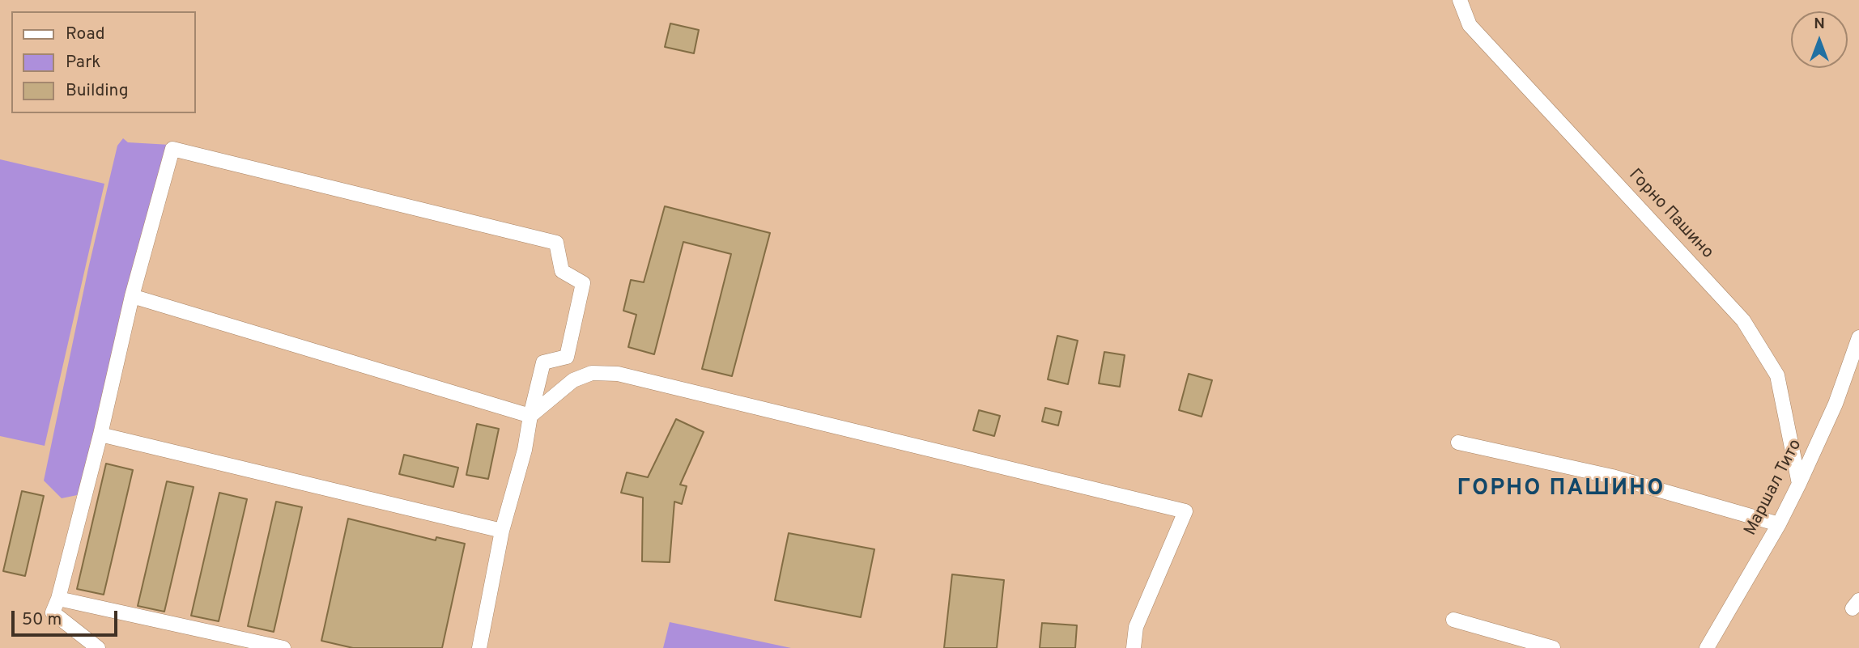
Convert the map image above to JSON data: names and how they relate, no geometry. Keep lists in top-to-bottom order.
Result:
{
  "streets": {
    "street": ["Горно Пашино", "Маршал Тито"]
  },
  "crossings": [
    ["Горно Пашино", "Маршал Тито"]
  ],
  "districts": ["ГОРНО ПАШИНО"],
  "legend": ["Road", "Park", "Building"],
  "scale_bar": "50 m",
  "north": "top"
}
